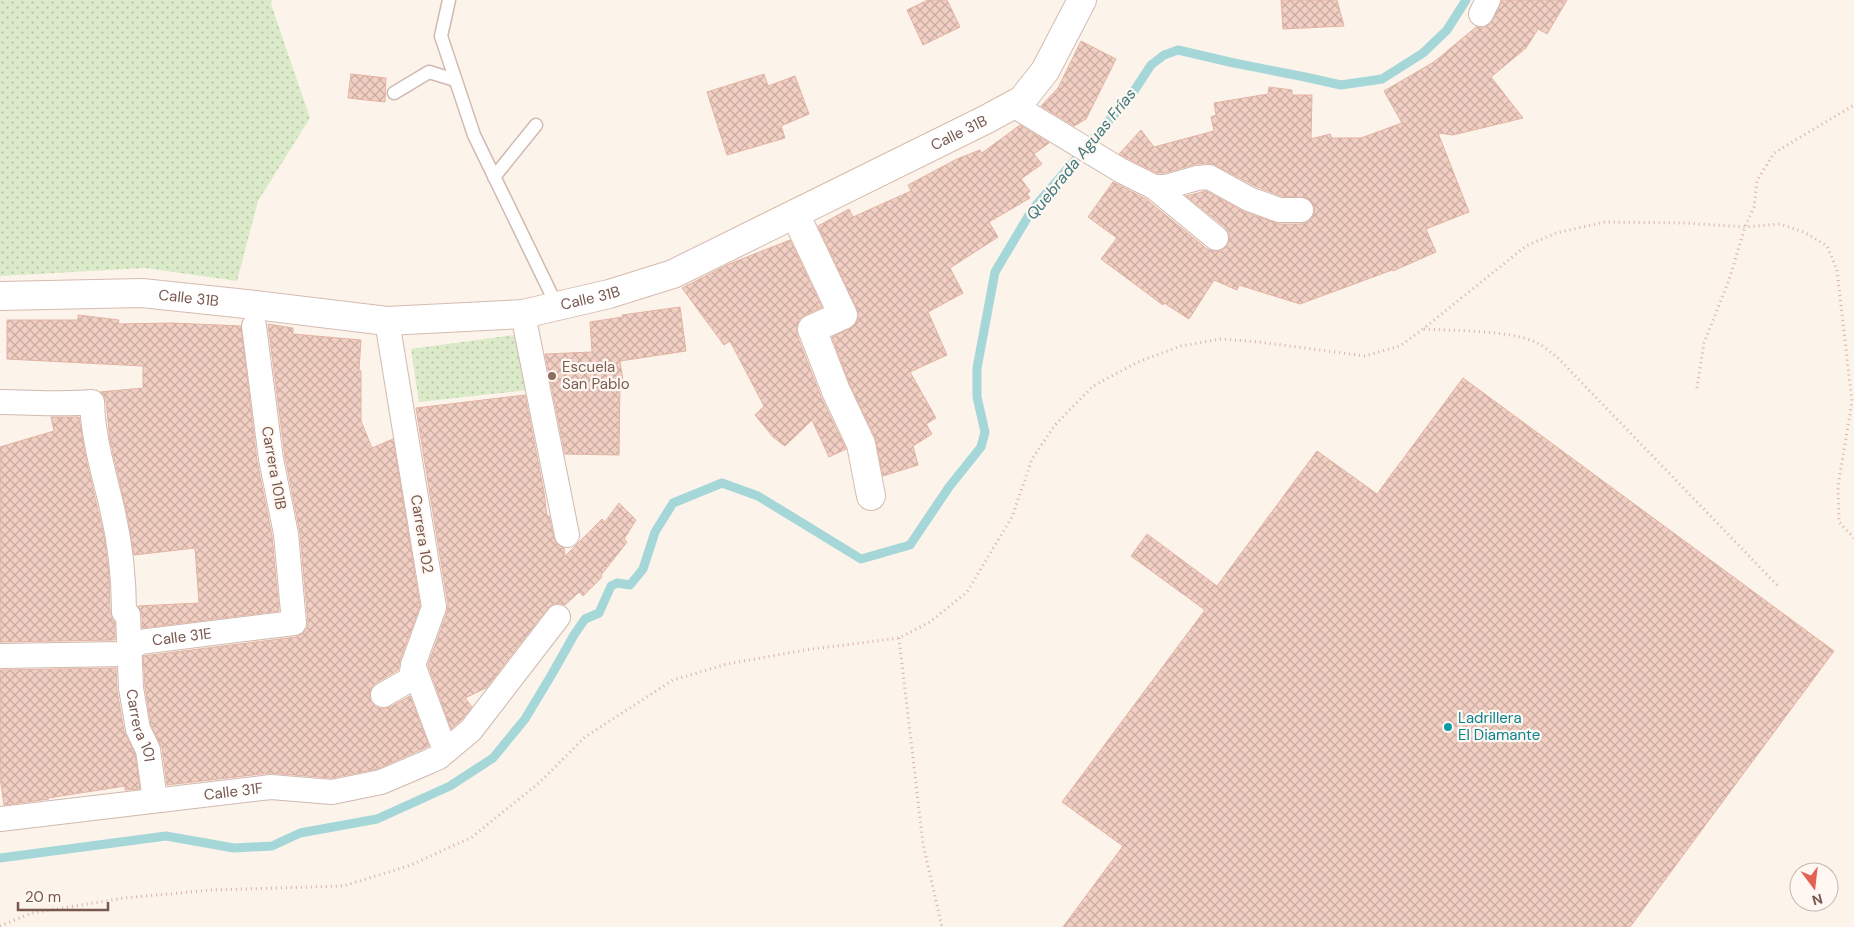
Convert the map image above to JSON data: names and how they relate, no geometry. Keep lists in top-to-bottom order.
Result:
{
  "streets": {
    "street": [
      "Calle 31B",
      "Carrera 101B",
      "Carrera 102",
      "Calle 31E",
      "Carrera 101",
      "Calle 31F"
    ]
  },
  "crossings": [
    ["Calle 31B", "Carrera 102"],
    ["Carrera 101B", "Calle 31E"],
    ["Calle 31E", "Carrera 101"],
    ["Carrera 101", "Calle 31F"]
  ],
  "water": ["Quebrada Aguas Frías"],
  "places": ["Escuela San Pablo", "Ladrillera El Diamante"],
  "scale_bar": "20 m",
  "north": "bottom"
}
